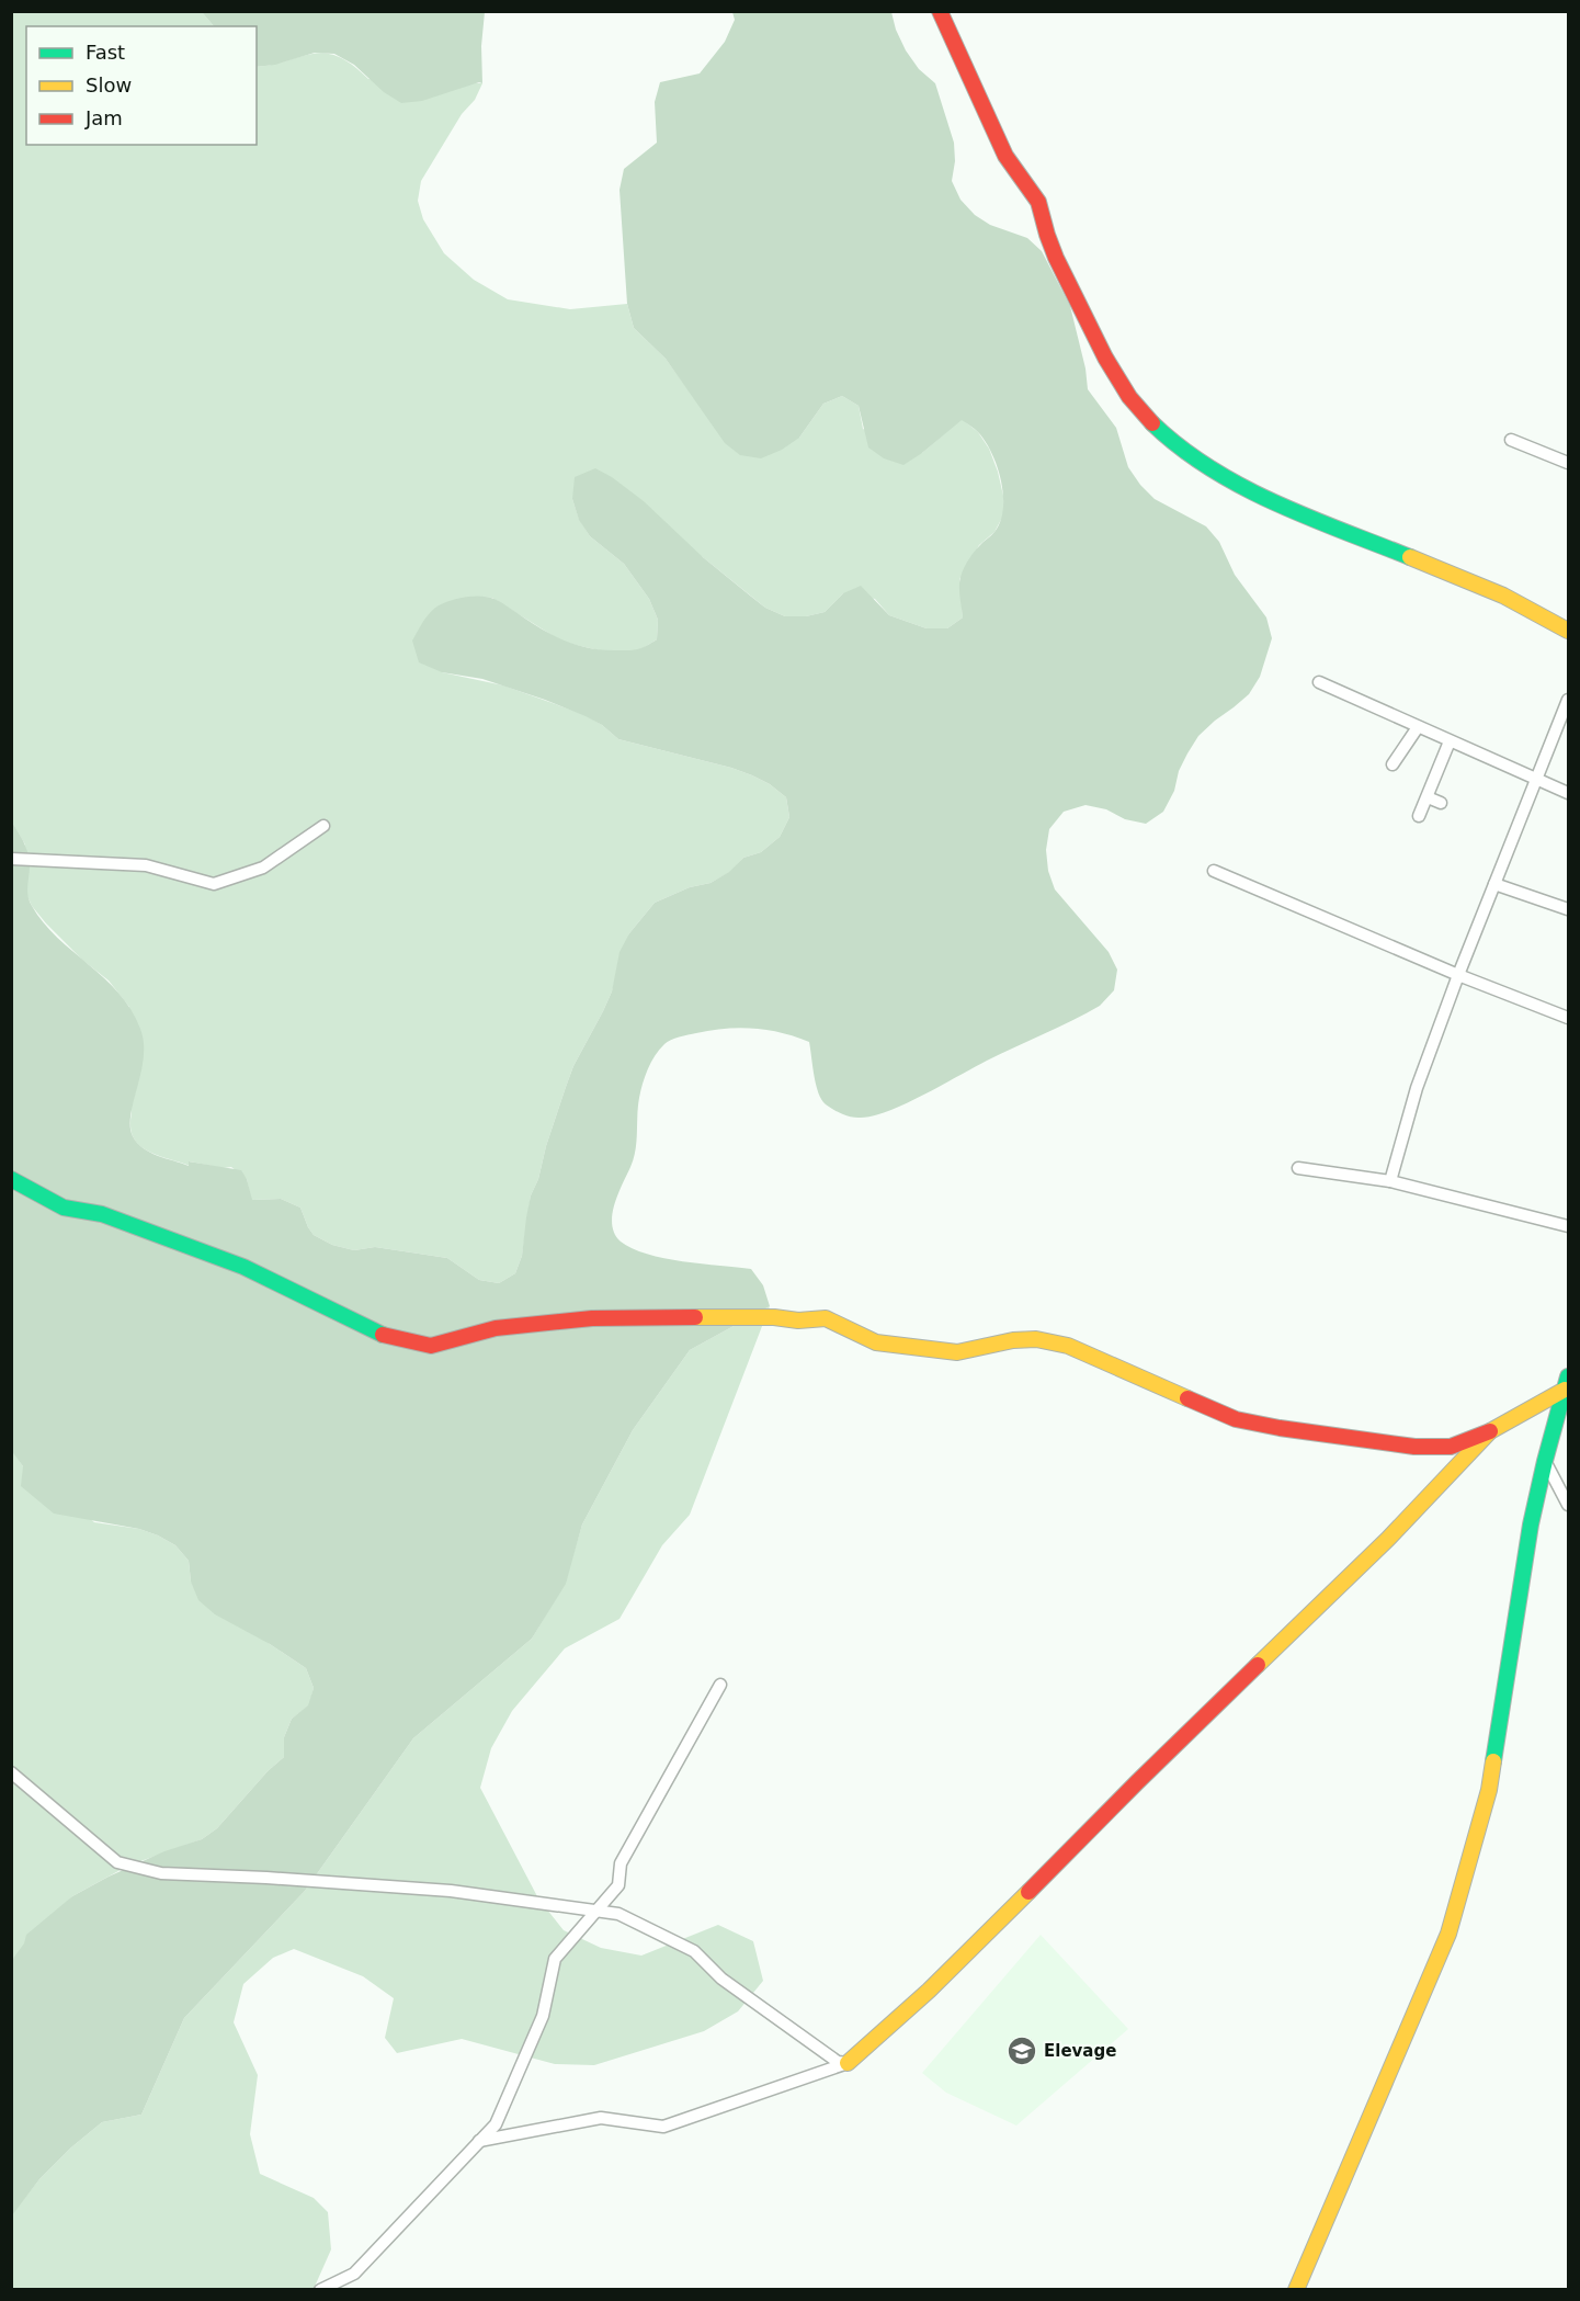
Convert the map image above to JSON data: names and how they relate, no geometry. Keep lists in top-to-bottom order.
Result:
{
  "places": {
    "school or university": ["Elevage"]
  },
  "legend": ["Fast", "Slow", "Jam"]
}
